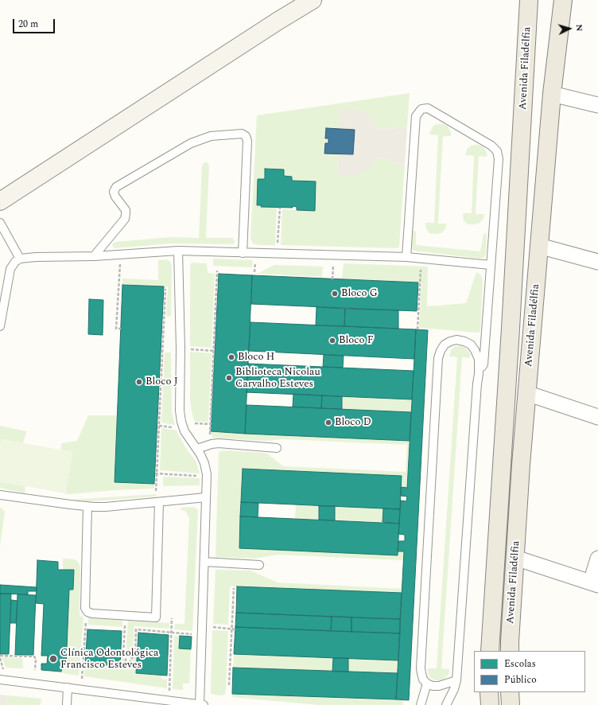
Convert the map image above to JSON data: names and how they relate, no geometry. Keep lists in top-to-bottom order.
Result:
{
  "streets": {
    "main road": ["Avenida Filadélfia"]
  },
  "places": [
    "Bloco G",
    "Bloco F",
    "Bloco H",
    "Biblioteca Nicolau Carvalho Esteves",
    "Bloco J",
    "Bloco D",
    "Clínica Odontológica Francisco Esteves"
  ],
  "legend": ["Escolas", "Público"],
  "scale_bar": "20 m",
  "north": "right"
}
